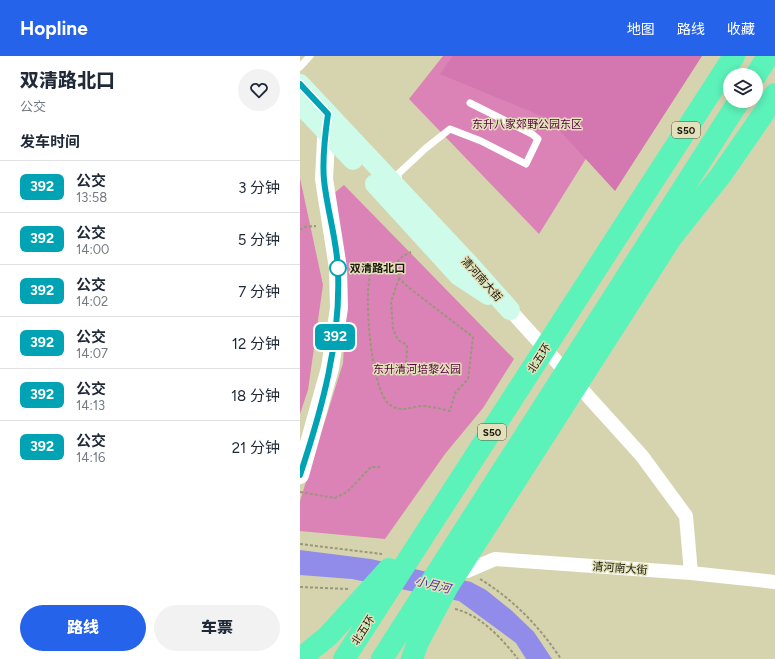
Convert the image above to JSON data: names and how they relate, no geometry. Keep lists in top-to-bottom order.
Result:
{
  "streets": {
    "highway": ["S50", "北五环"],
    "main road": ["清河南大街"]
  },
  "water": ["小月河"],
  "parks": ["东升八家郊野公园东区", "东升清河培黎公园"],
  "places": ["双清路北口"],
  "lines": ["bus line 392"],
  "page": {
    "header": "Hopline",
    "nav": ["地图", "路线", "收藏"],
    "heading": [
      ["双清路北口", "公交"],
      "发车时间"
    ],
    "on_map": "392",
    "list": [
      {
        "mark": "392",
        "name": "公交",
        "note": "13:58",
        "value": "3 分钟"
      },
      {
        "mark": "392",
        "name": "公交",
        "note": "14:00",
        "value": "5 分钟"
      },
      {
        "mark": "392",
        "name": "公交",
        "note": "14:02",
        "value": "7 分钟"
      },
      {
        "mark": "392",
        "name": "公交",
        "note": "14:07",
        "value": "12 分钟"
      },
      {
        "mark": "392",
        "name": "公交",
        "note": "14:13",
        "value": "18 分钟"
      },
      {
        "mark": "392",
        "name": "公交",
        "note": "14:16",
        "value": "21 分钟"
      }
    ],
    "buttons": ["路线", "车票"]
  }
}
